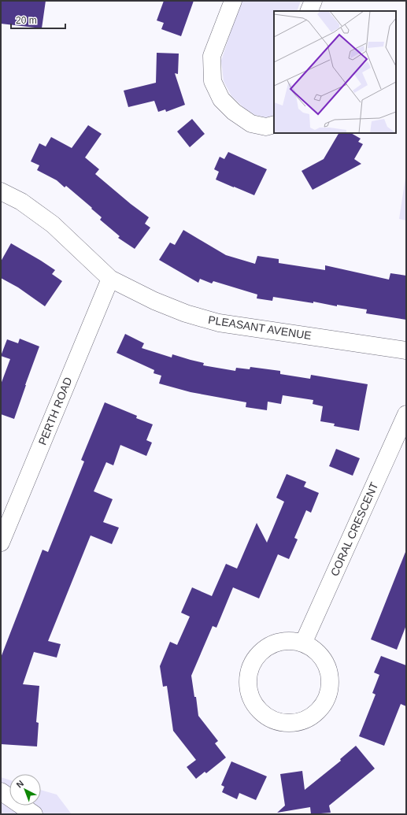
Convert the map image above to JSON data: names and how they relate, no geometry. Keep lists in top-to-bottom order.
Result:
{
  "streets": {
    "street": ["PLEASANT AVENUE", "PERTH ROAD", "CORAL CRESCENT"]
  },
  "crossings": [
    ["PLEASANT AVENUE", "PERTH ROAD"]
  ],
  "scale_bar": "20 m",
  "north": "top left"
}
